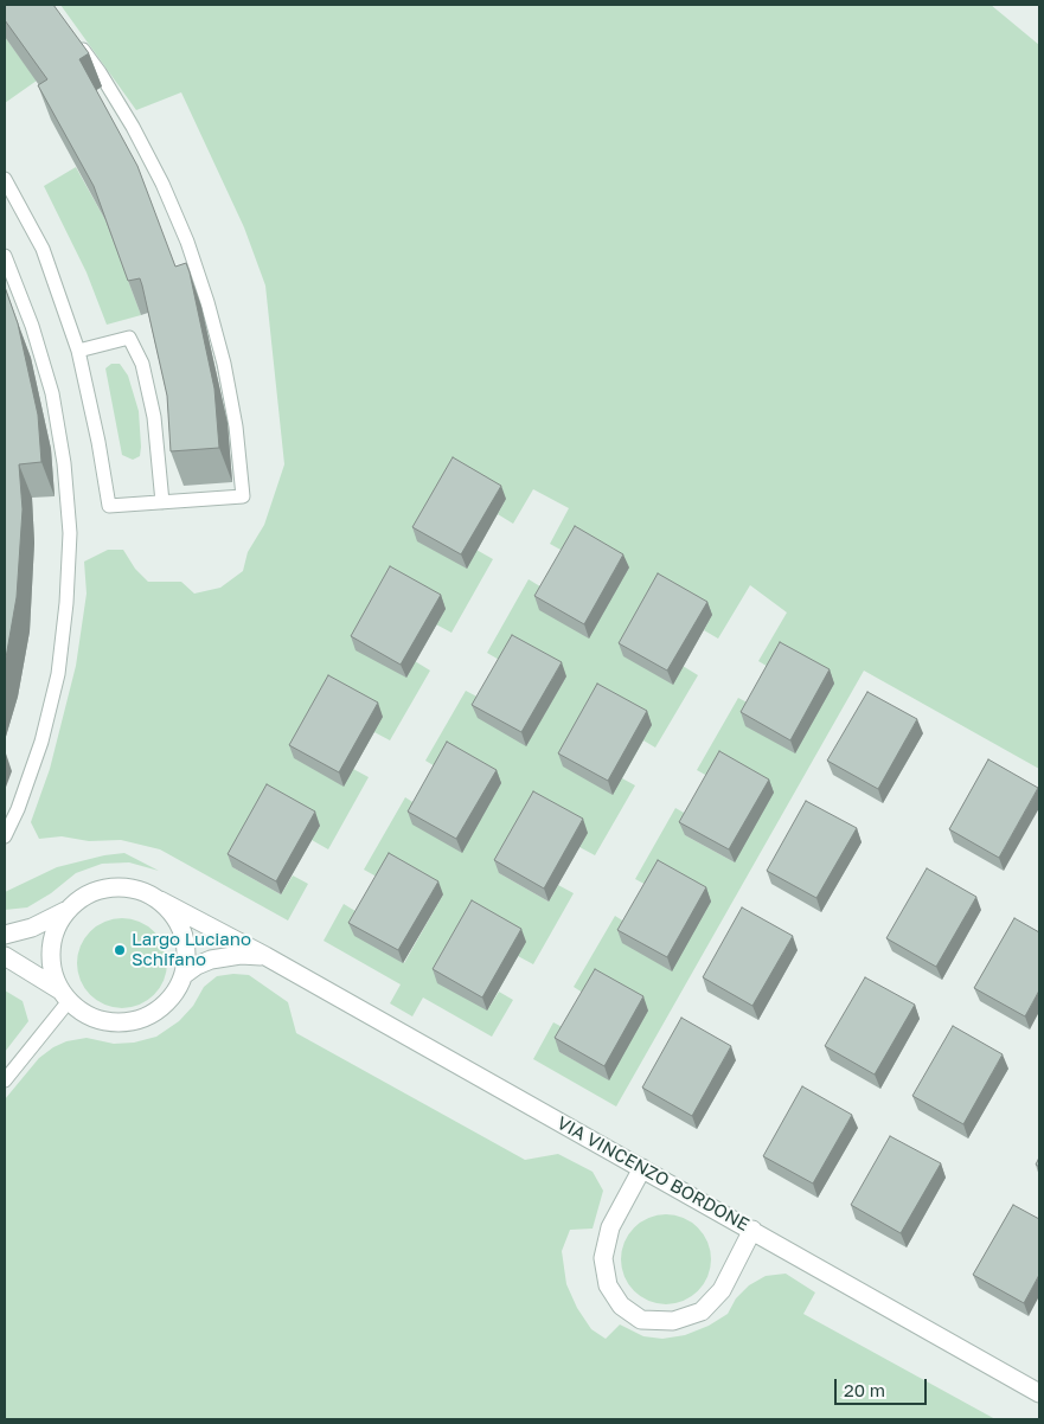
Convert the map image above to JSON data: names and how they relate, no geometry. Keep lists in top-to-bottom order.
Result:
{
  "streets": {
    "street": ["VIA VINCENZO BORDONE"]
  },
  "places": ["Largo Luciano Schifano"],
  "scale_bar": "20 m"
}
